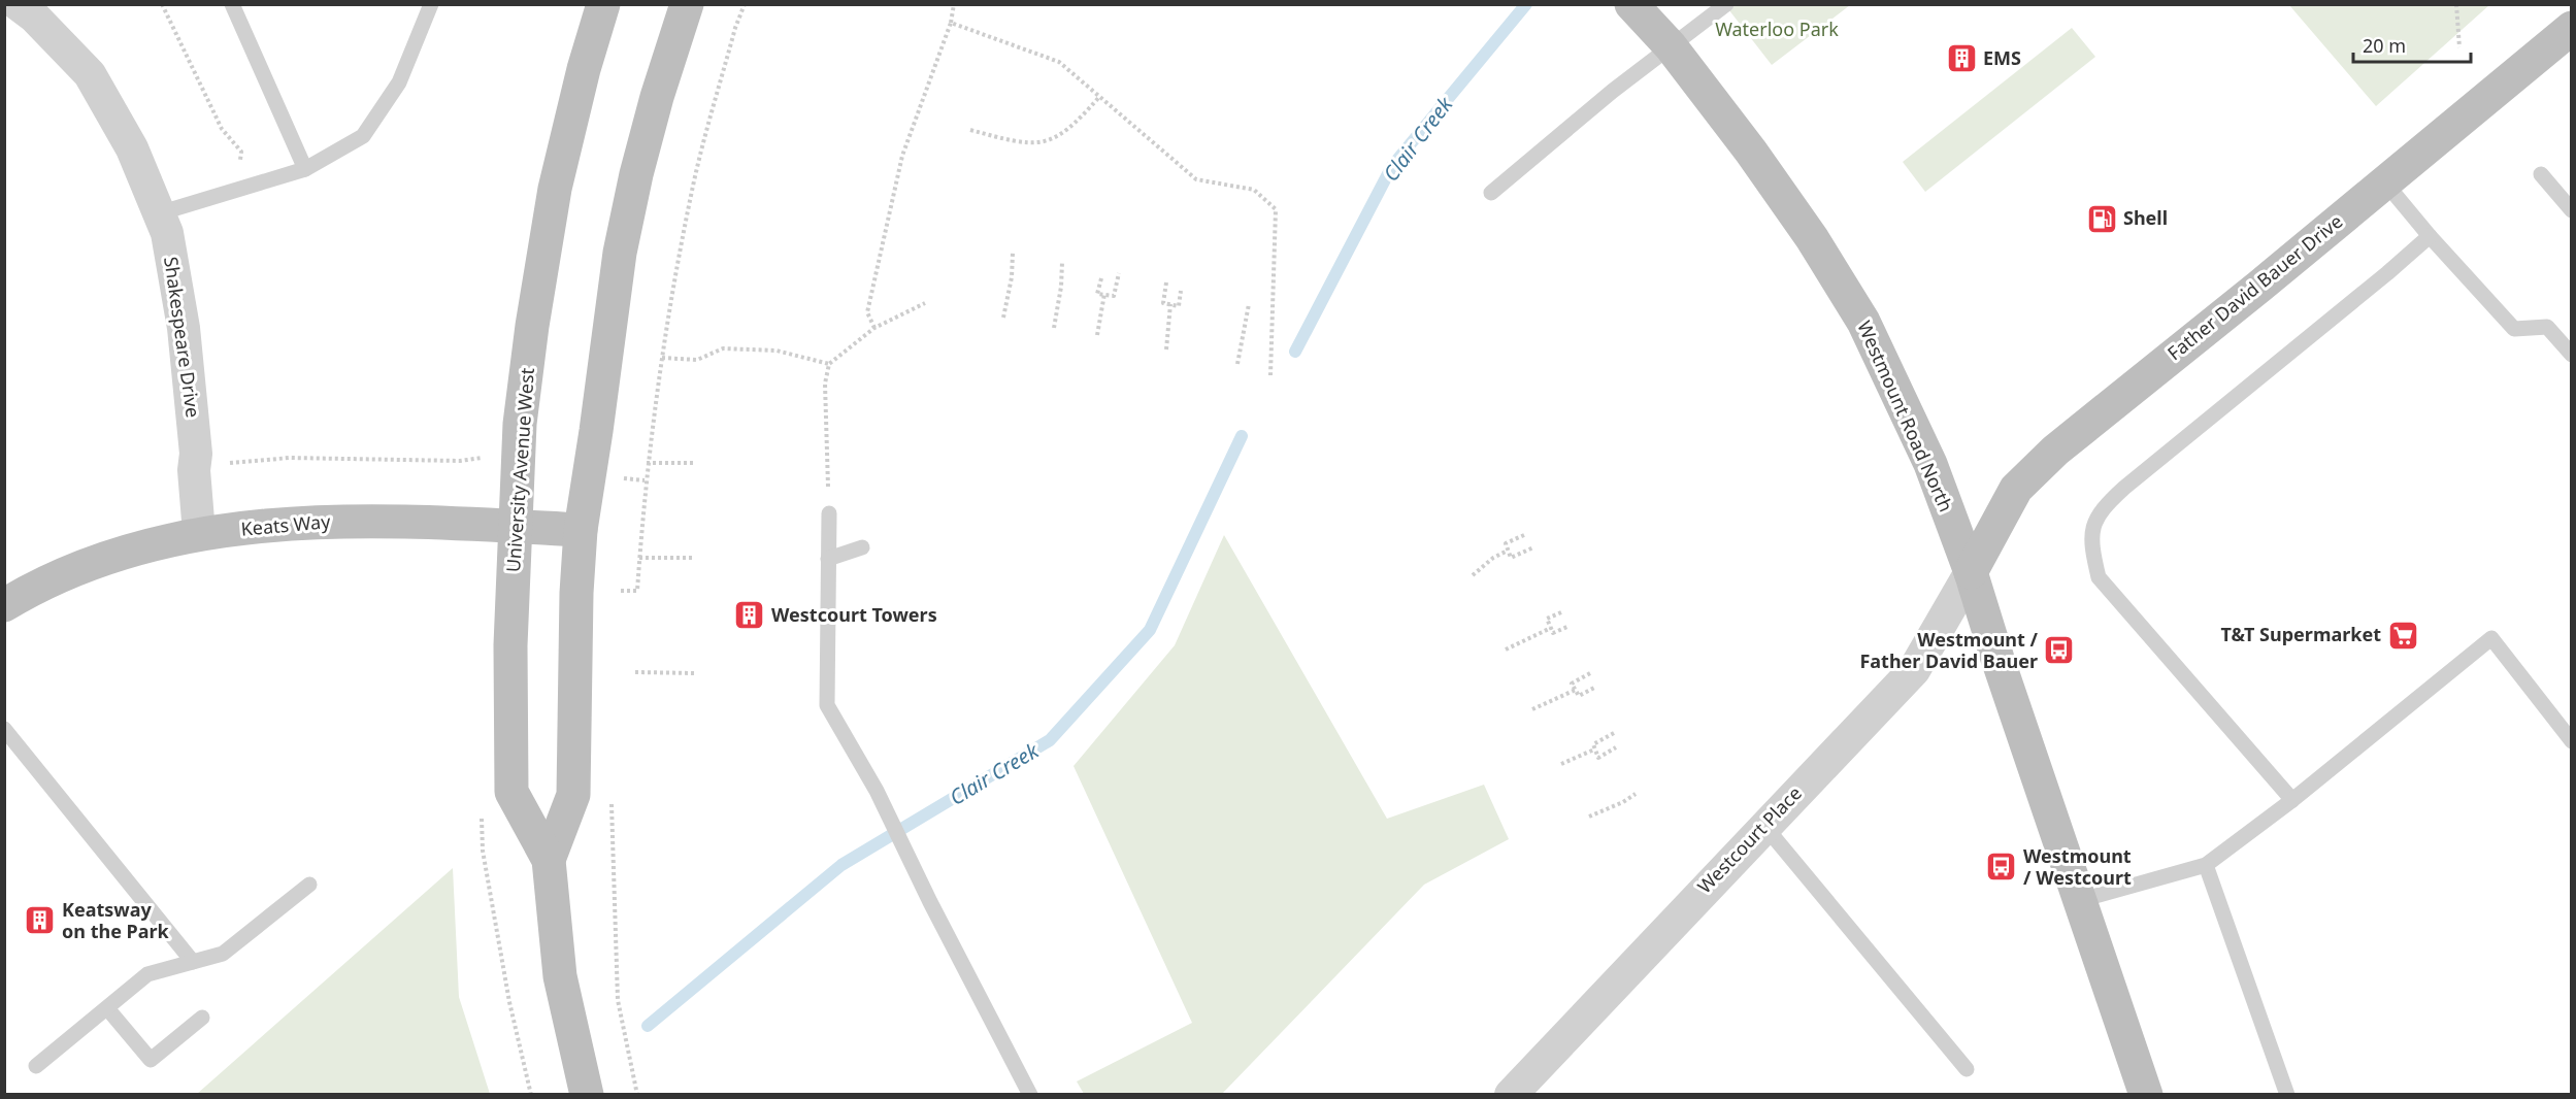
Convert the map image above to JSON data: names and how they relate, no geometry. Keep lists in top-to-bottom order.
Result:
{
  "streets": {
    "main road": [
      "Father David Bauer Drive",
      "Westmount Road North",
      "University Avenue West",
      "Keats Way"
    ],
    "street": ["Shakespeare Drive", "Westcourt Place"]
  },
  "crossings": [
    ["Father David Bauer Drive", "Westmount Road North"],
    ["Father David Bauer Drive", "Westcourt Place"],
    ["Shakespeare Drive", "Keats Way"],
    ["Westmount Road North", "Westcourt Place"],
    ["University Avenue West", "Keats Way"]
  ],
  "water": ["Clair Creek"],
  "parks": ["Waterloo Park"],
  "places": {
    "building": ["EMS", "Westcourt Towers", "Keatsway on the Park"],
    "fuel station": ["Shell"],
    "supermarket": ["T&T Supermarket"],
    "bus stop": ["Westmount / Father David Bauer", "Westmount / Westcourt"]
  },
  "scale_bar": "20 m"
}
